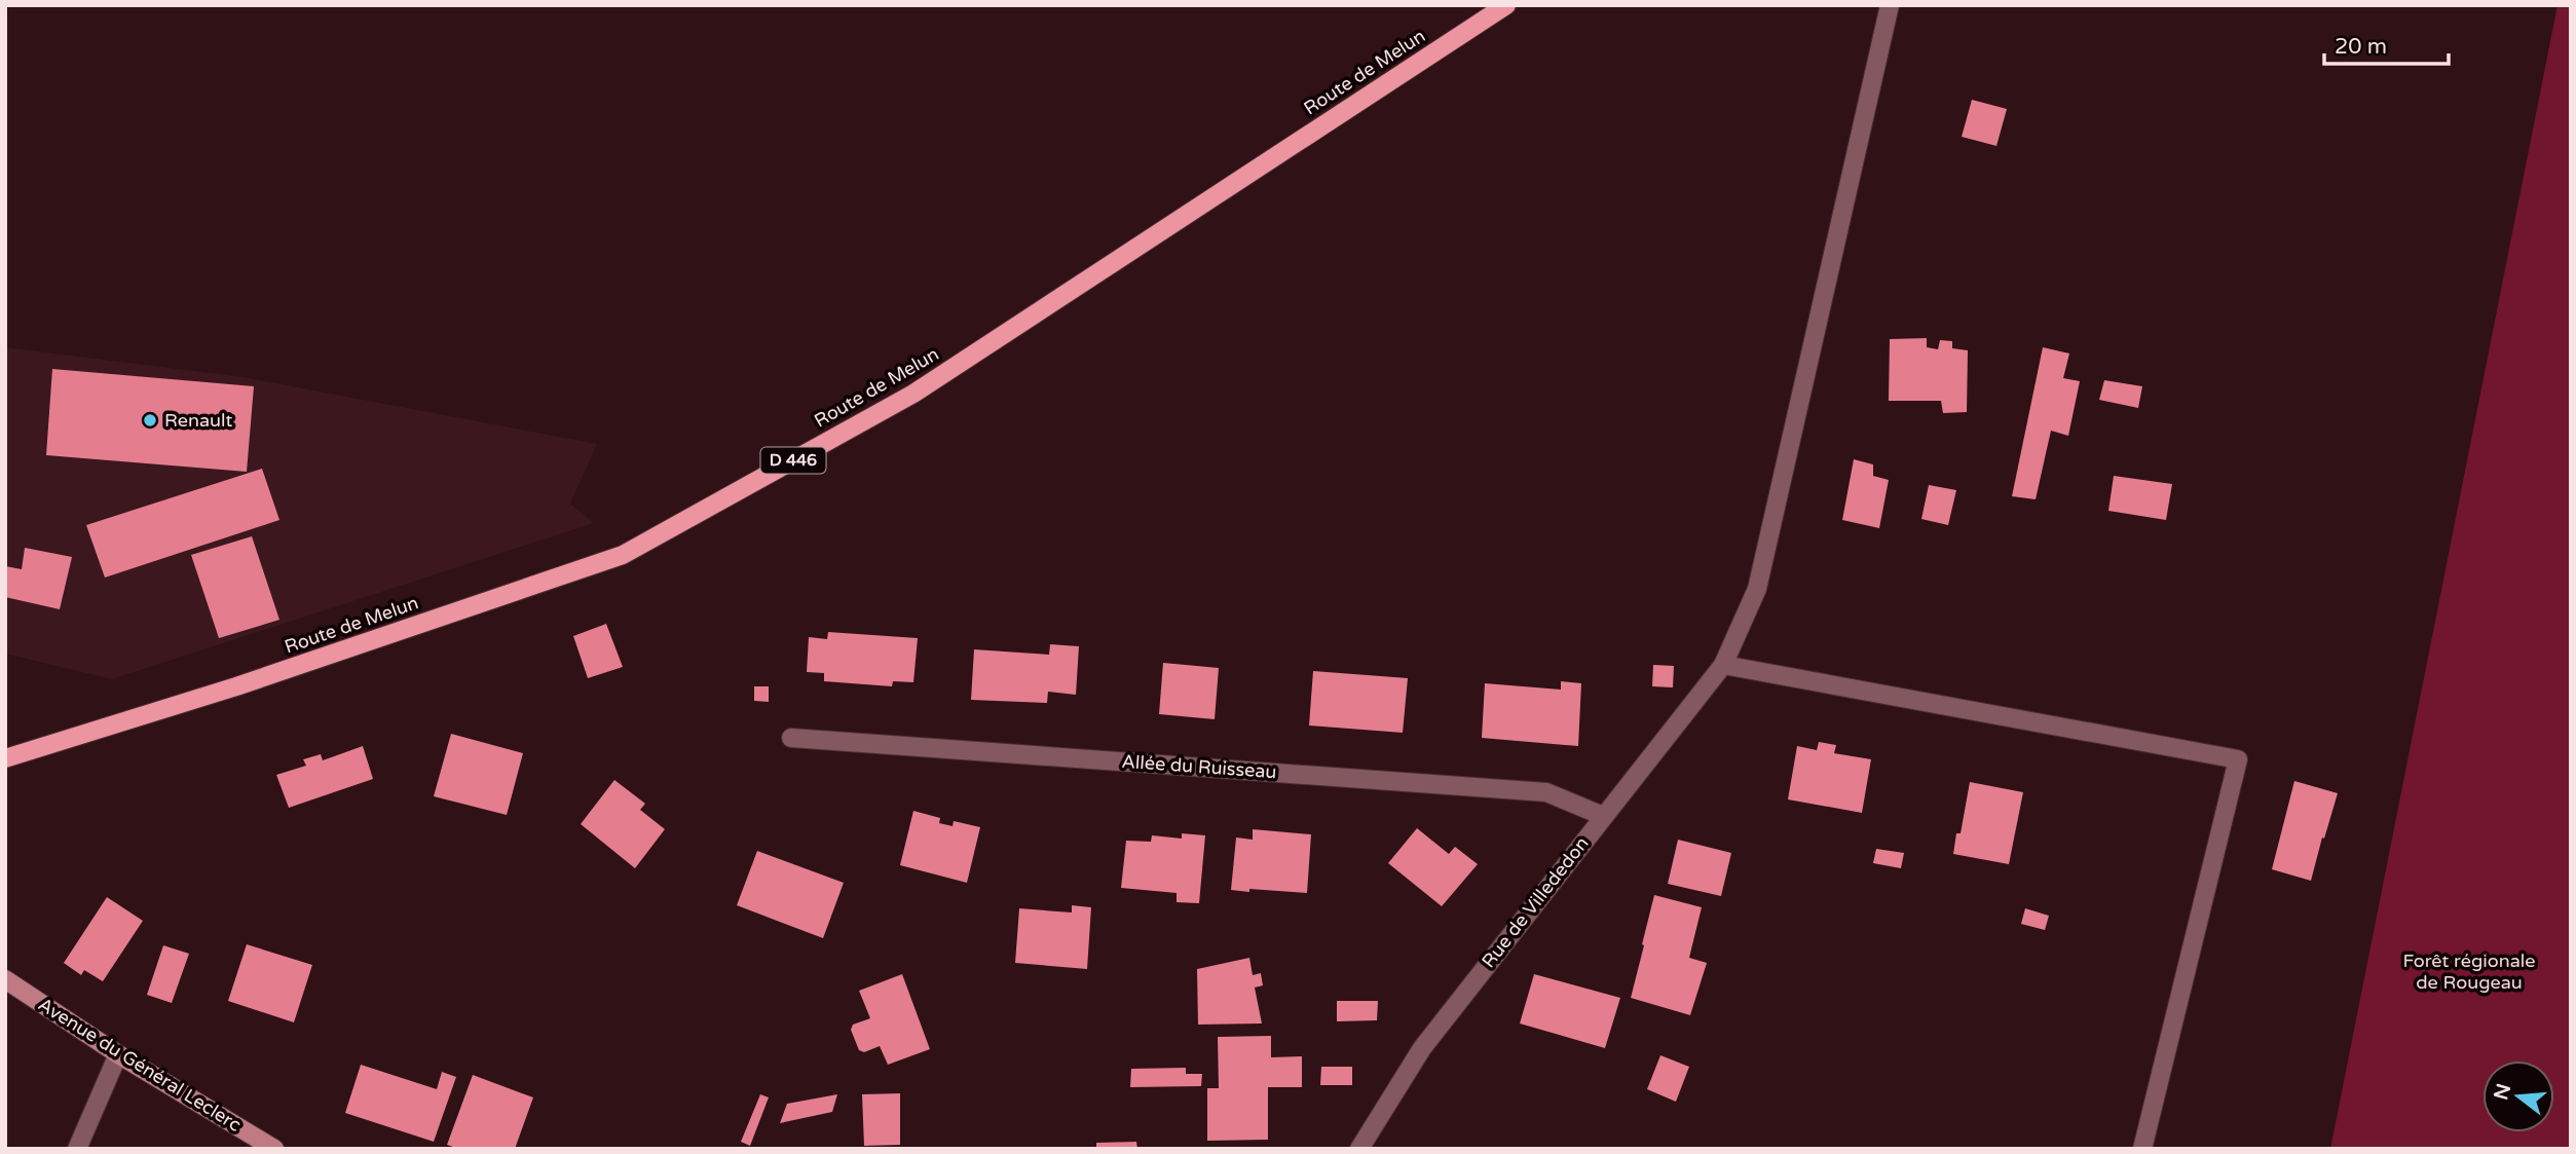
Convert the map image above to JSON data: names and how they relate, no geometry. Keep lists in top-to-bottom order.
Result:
{
  "streets": {
    "main road": ["Route de Melun", "D 446"],
    "street": ["Allée du Ruisseau", "Rue de Villededon", "Avenue du Général Leclerc"]
  },
  "crossings": [
    ["Allée du Ruisseau", "Rue de Villededon"]
  ],
  "parks": ["Forêt régionale de Rougeau"],
  "places": ["Renault"],
  "scale_bar": "20 m",
  "north": "left"
}
